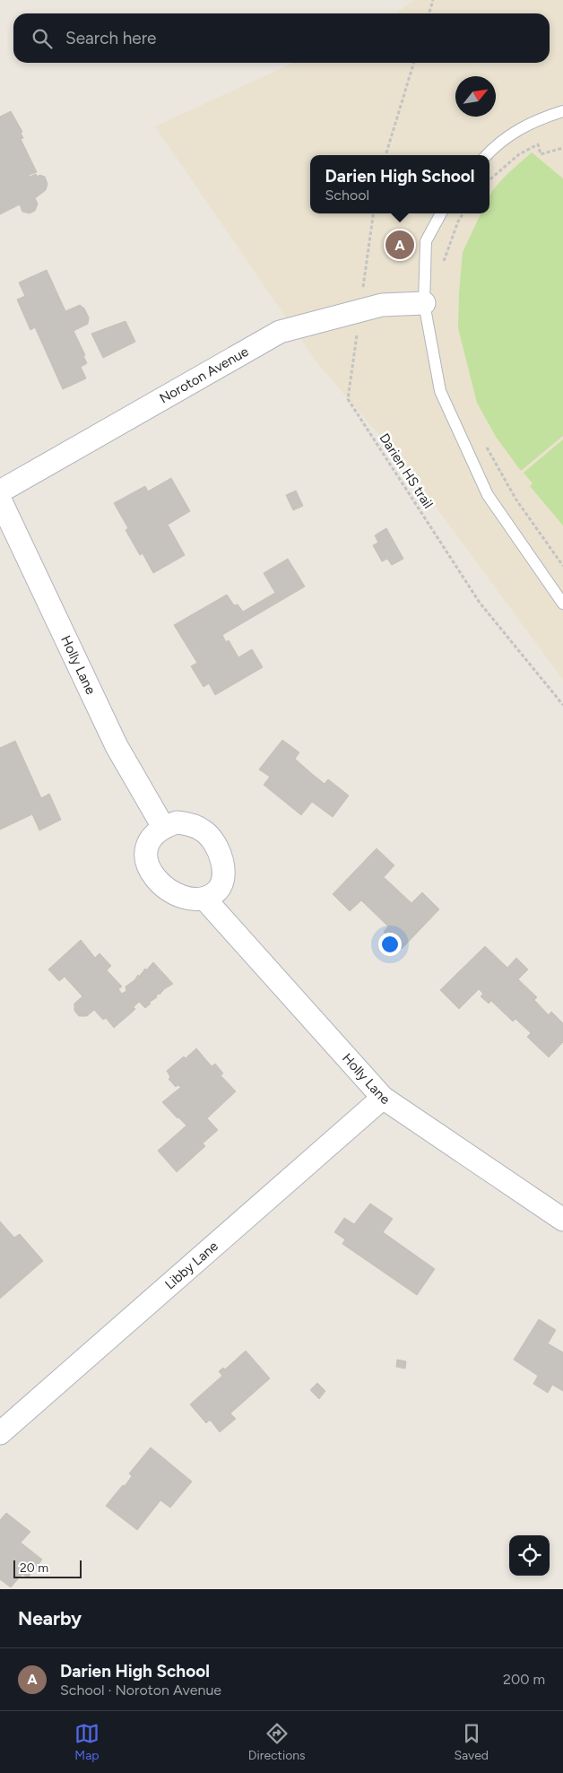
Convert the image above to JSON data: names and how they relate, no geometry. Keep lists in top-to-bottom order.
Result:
{
  "streets": {
    "street": ["Noroton Avenue", "Holly Lane", "Libby Lane"],
    "path": ["Darien HS trail"]
  },
  "crossings": [
    ["Noroton Avenue", "Darien HS trail"],
    ["Holly Lane", "Libby Lane"]
  ],
  "scale_bar": "20 m",
  "north": "top right",
  "page": {
    "search": "Search here",
    "popup": ["Darien High School", "School"],
    "pins": "A",
    "scale": "20 m",
    "heading": "Nearby",
    "list": [
      {
        "mark": "A",
        "name": "Darien High School",
        "note": "School · Noroton Avenue",
        "value": "200 m"
      }
    ],
    "nav": ["Map", "Directions", "Saved"]
  }
}
